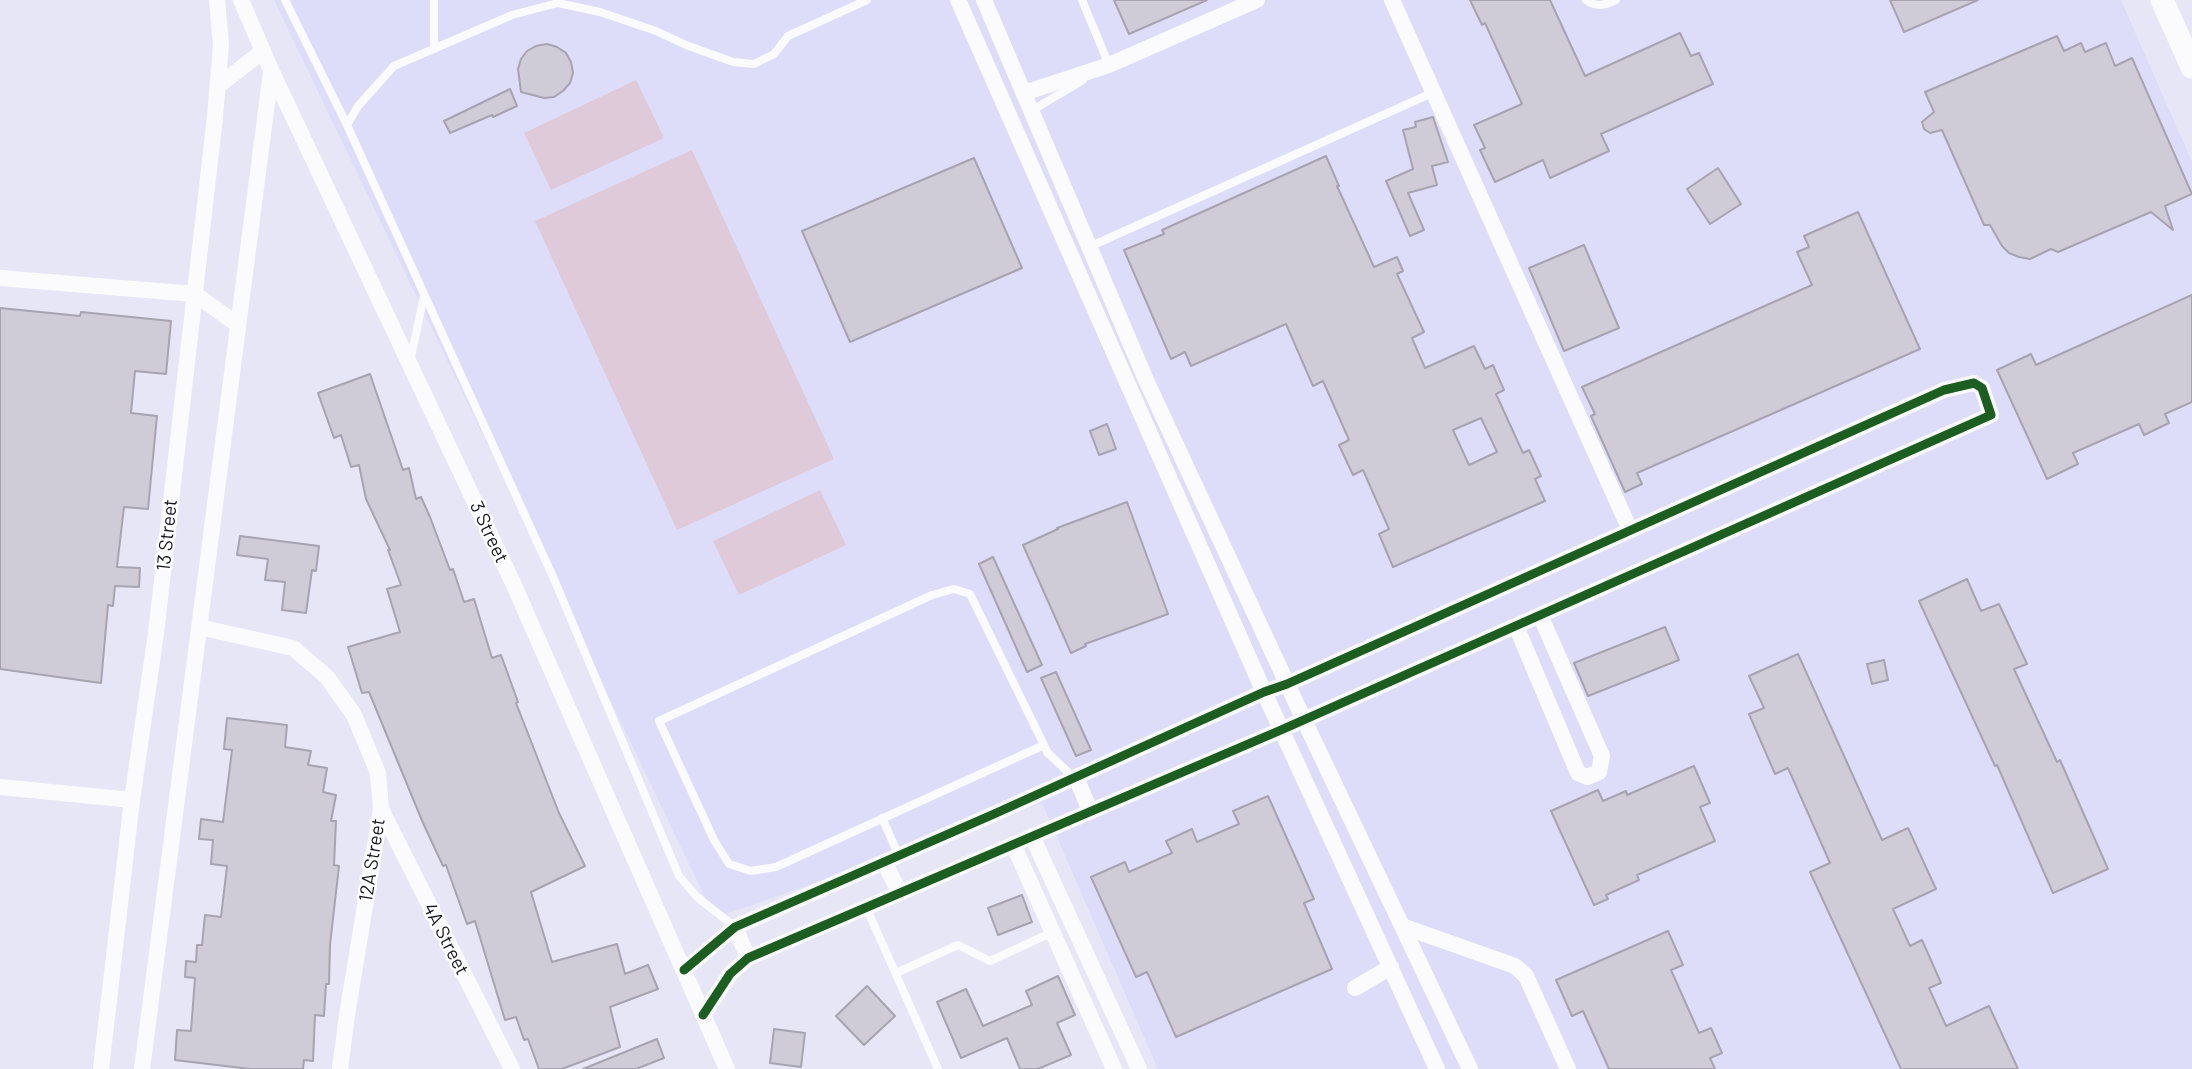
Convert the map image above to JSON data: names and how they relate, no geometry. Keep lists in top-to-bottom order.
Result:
{
  "streets": {
    "street": [
      "3 Street",
      "13 Street",
      "12A Street",
      "4A Street"
    ]
  },
  "crossings": [
    ["12A Street", "4A Street"]
  ]
}
